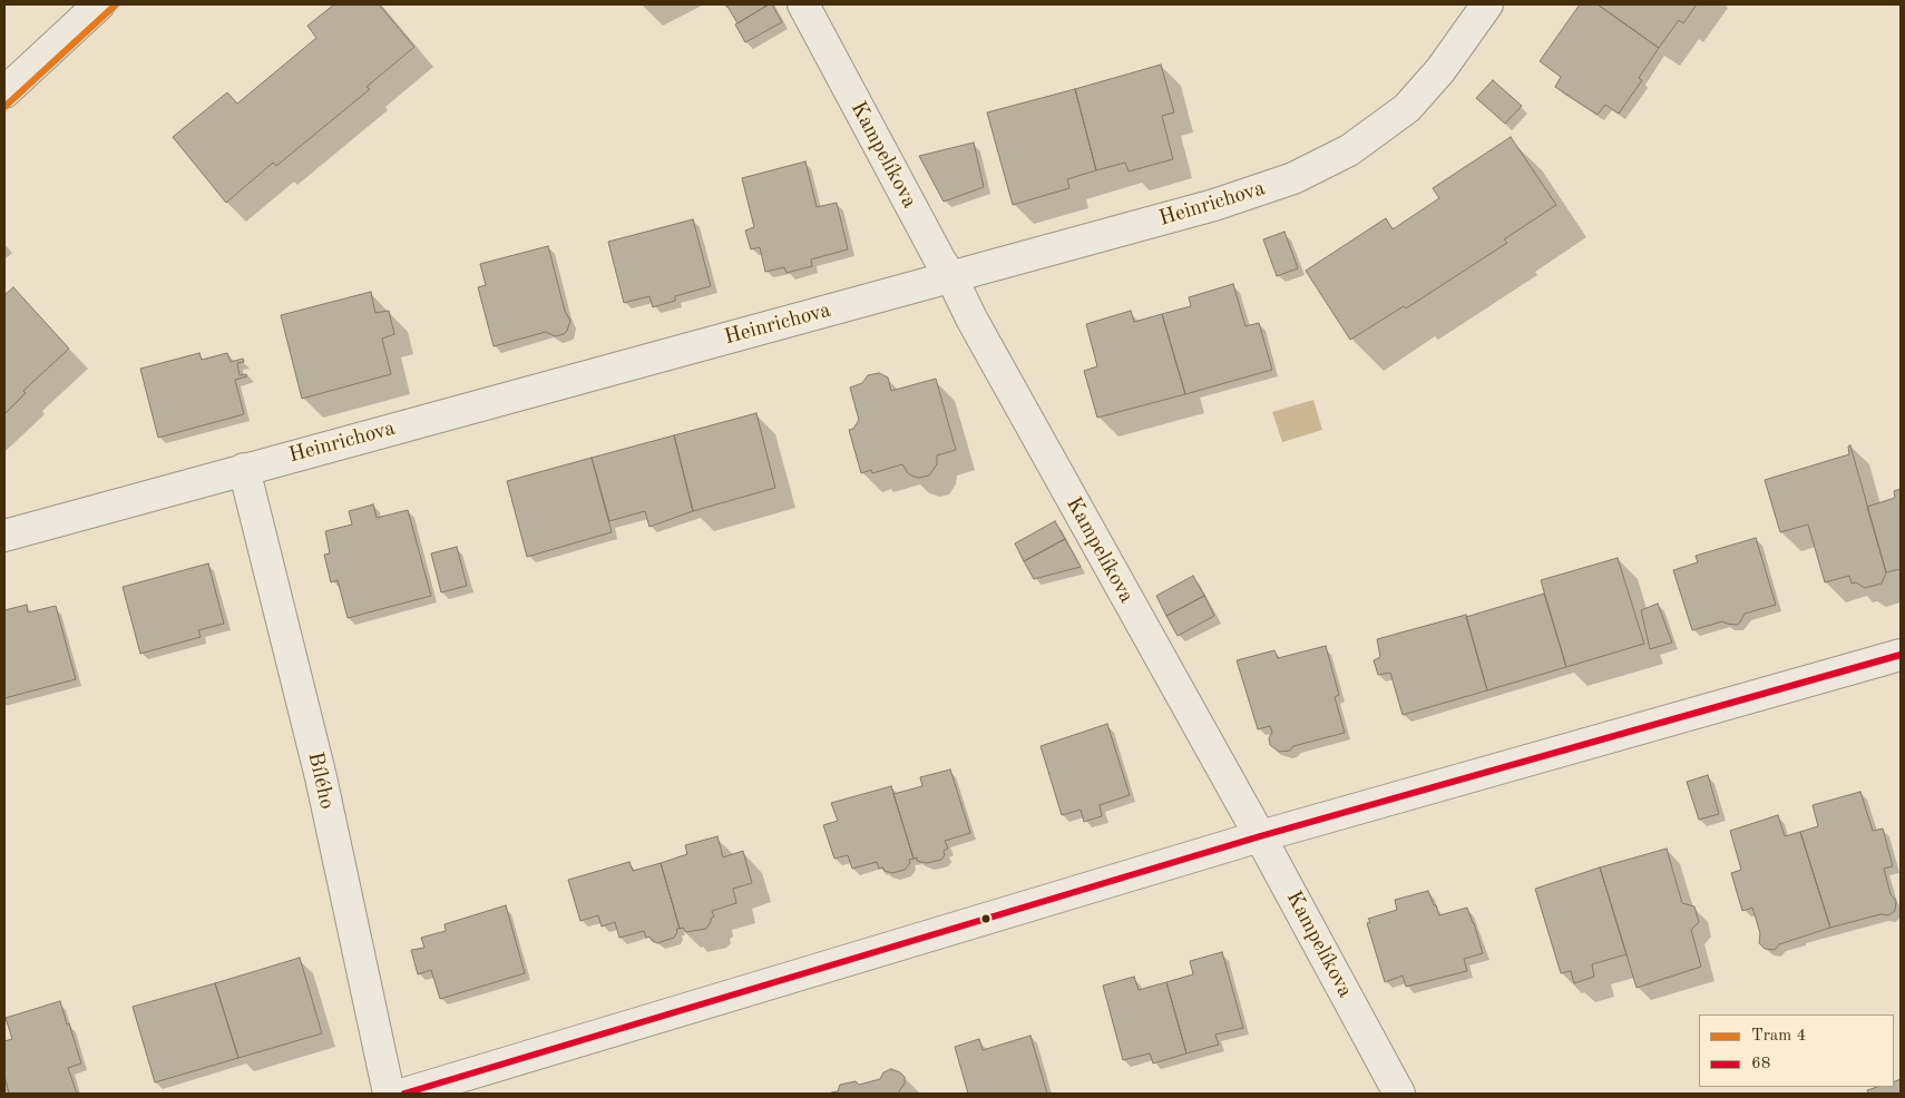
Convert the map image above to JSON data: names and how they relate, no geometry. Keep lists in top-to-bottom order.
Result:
{
  "streets": {
    "street": ["Kampelíkova", "Heinrichova", "Bílého"]
  },
  "crossings": [
    ["Kampelíkova", "Heinrichova"],
    ["Heinrichova", "Bílého"]
  ],
  "lines": ["tram line 4", "transit line 68"],
  "legend": ["Tram 4", "68"]
}
